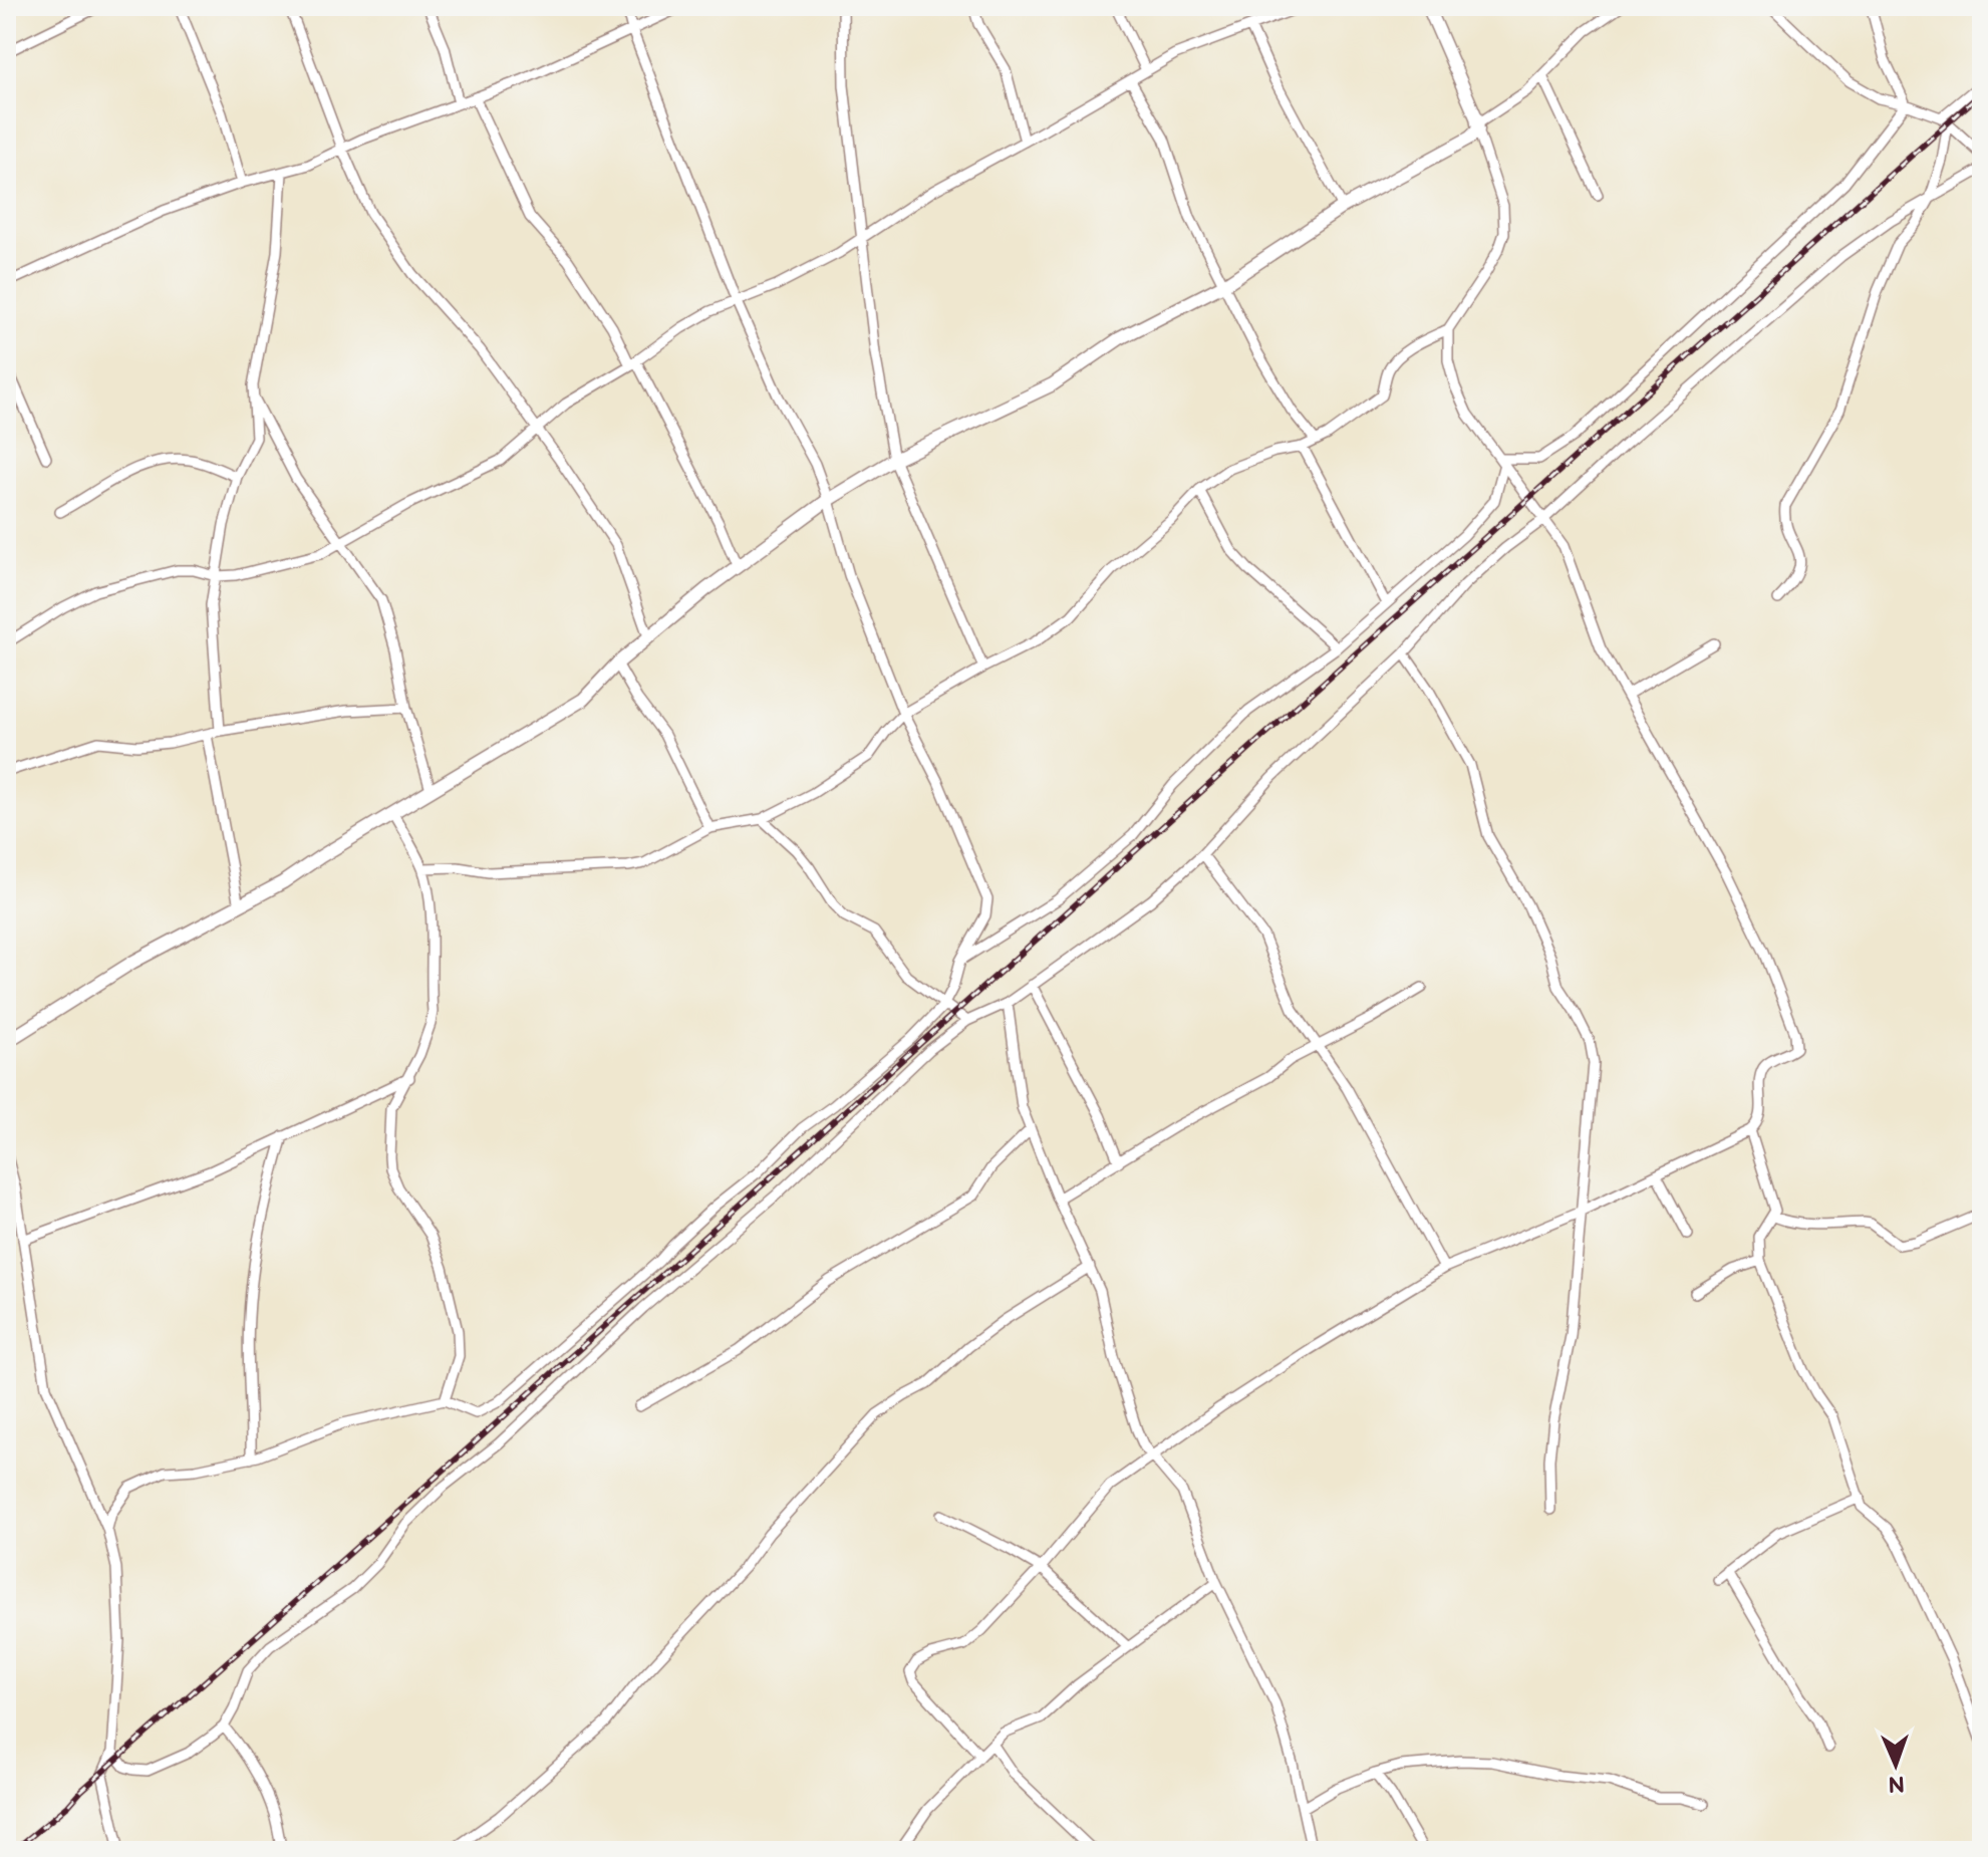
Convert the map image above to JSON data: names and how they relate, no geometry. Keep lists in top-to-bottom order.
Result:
{
  "north": "bottom"
}
